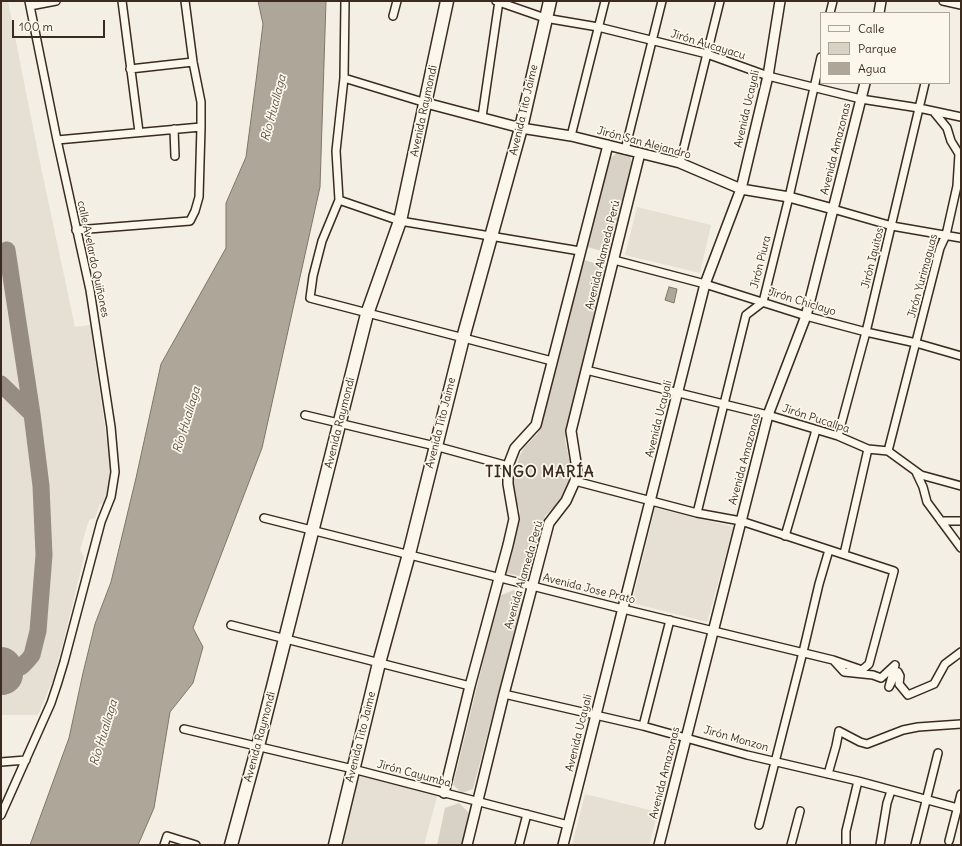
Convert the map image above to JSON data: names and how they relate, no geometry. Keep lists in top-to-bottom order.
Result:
{
  "streets": {
    "highway": ["Avenida Tito Jaime", "Avenida Raymondi"],
    "street": [
      "Jirón Aucayacu",
      "Avenida Ucayali",
      "Jirón San Alejandro",
      "Avenida Amazonas",
      "Avenida Alameda Perú",
      "Jirón Iquitos",
      "calle Avelardo Quiñones",
      "Jirón Piura",
      "Jirón Yurimaguas",
      "Jirón Chiclayo",
      "Jirón Pucallpa",
      "Avenida Jose Prato",
      "Jirón Monzon",
      "Jirón Cayumba"
    ]
  },
  "crossings": [
    ["Jirón Aucayacu", "Avenida Ucayali"],
    ["Jirón Aucayacu", "Avenida Tito Jaime"],
    ["Jirón Aucayacu", "Avenida Amazonas"],
    ["Jirón Aucayacu", "Jirón Iquitos"],
    ["Jirón Aucayacu", "Jirón Piura"],
    ["Jirón Aucayacu", "Jirón Yurimaguas"],
    ["Avenida Ucayali", "Jirón San Alejandro"],
    ["Avenida Ucayali", "Jirón Chiclayo"],
    ["Avenida Ucayali", "Jirón Pucallpa"],
    ["Avenida Ucayali", "Avenida Jose Prato"],
    ["Avenida Ucayali", "Jirón Monzon"],
    ["Avenida Ucayali", "Jirón Cayumba"],
    ["Avenida Tito Jaime", "Jirón San Alejandro"],
    ["Avenida Tito Jaime", "Avenida Jose Prato"],
    ["Avenida Tito Jaime", "Jirón Cayumba"],
    ["Avenida Raymondi", "Jirón San Alejandro"],
    ["Avenida Raymondi", "Avenida Jose Prato"],
    ["Avenida Raymondi", "Jirón Cayumba"],
    ["Jirón San Alejandro", "Avenida Amazonas"],
    ["Jirón San Alejandro", "Avenida Alameda Perú"],
    ["Jirón San Alejandro", "Jirón Iquitos"],
    ["Jirón San Alejandro", "Jirón Piura"],
    ["Jirón San Alejandro", "Jirón Yurimaguas"],
    ["Avenida Amazonas", "Jirón Chiclayo"],
    ["Avenida Amazonas", "Jirón Pucallpa"],
    ["Avenida Amazonas", "Avenida Jose Prato"],
    ["Avenida Amazonas", "Jirón Monzon"],
    ["Avenida Alameda Perú", "Jirón Chiclayo"],
    ["Avenida Alameda Perú", "Jirón Pucallpa"],
    ["Avenida Alameda Perú", "Avenida Jose Prato"],
    ["Avenida Alameda Perú", "Jirón Monzon"],
    ["Avenida Alameda Perú", "Jirón Cayumba"],
    ["Jirón Iquitos", "Jirón Chiclayo"],
    ["Jirón Iquitos", "Jirón Pucallpa"],
    ["Jirón Piura", "Jirón Chiclayo"],
    ["Jirón Piura", "Jirón Pucallpa"],
    ["Jirón Yurimaguas", "Jirón Chiclayo"],
    ["Jirón Yurimaguas", "Jirón Pucallpa"]
  ],
  "districts": ["TINGO MARÍA"],
  "water": ["Río Huallaga"],
  "legend": ["Calle", "Parque", "Agua"],
  "scale_bar": "100 m"
}
